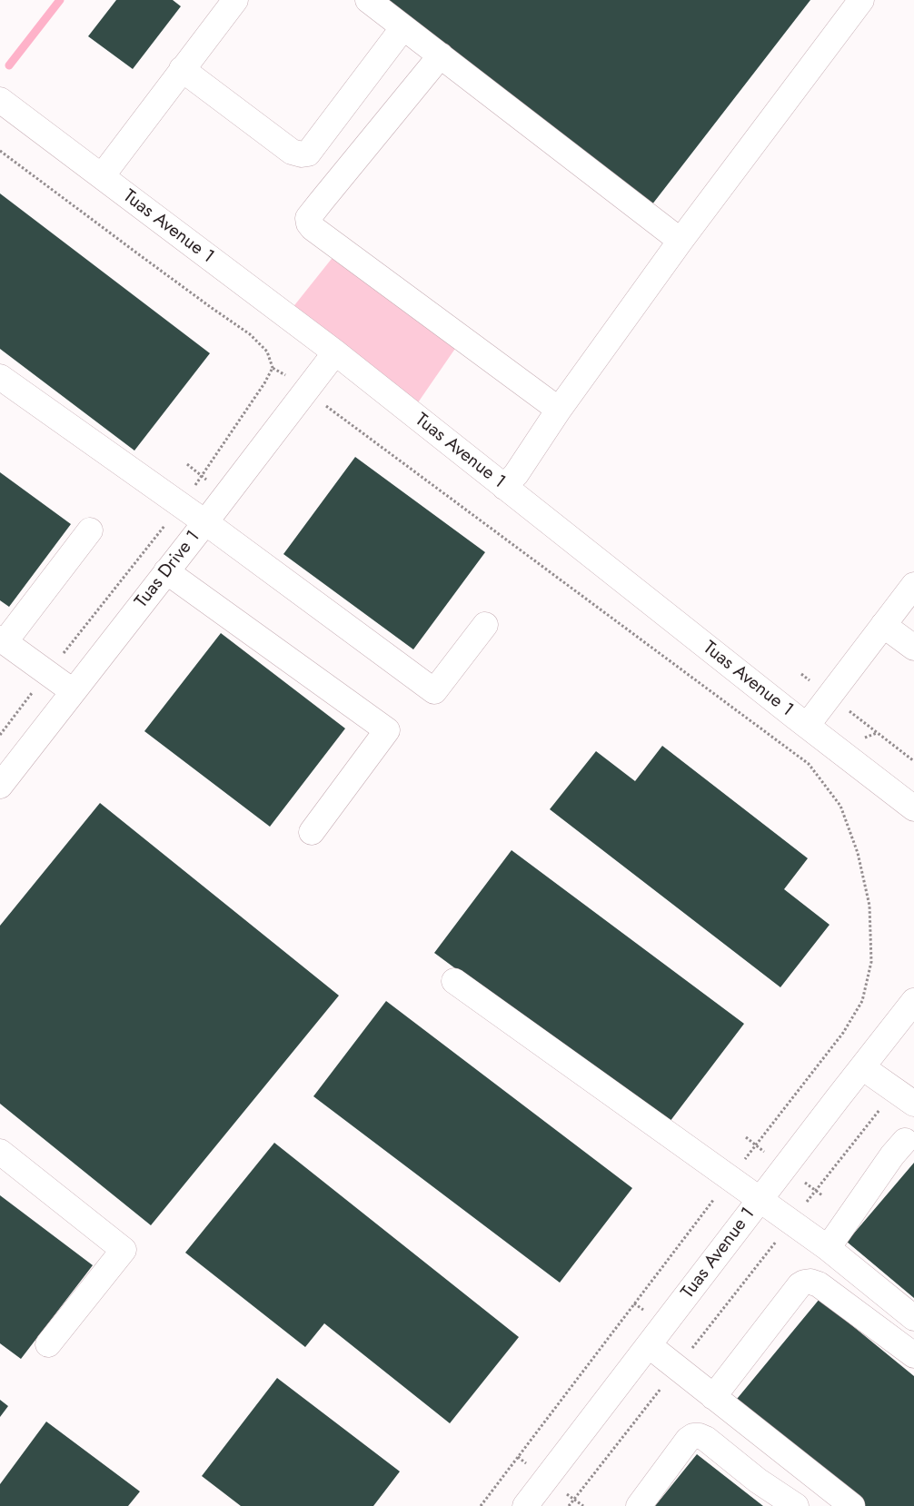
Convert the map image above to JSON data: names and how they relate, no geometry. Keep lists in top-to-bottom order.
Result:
{
  "streets": {
    "street": ["Tuas Avenue 1", "Tuas Drive 1"]
  },
  "crossings": [
    ["Tuas Avenue 1", "Tuas Drive 1"]
  ]
}
